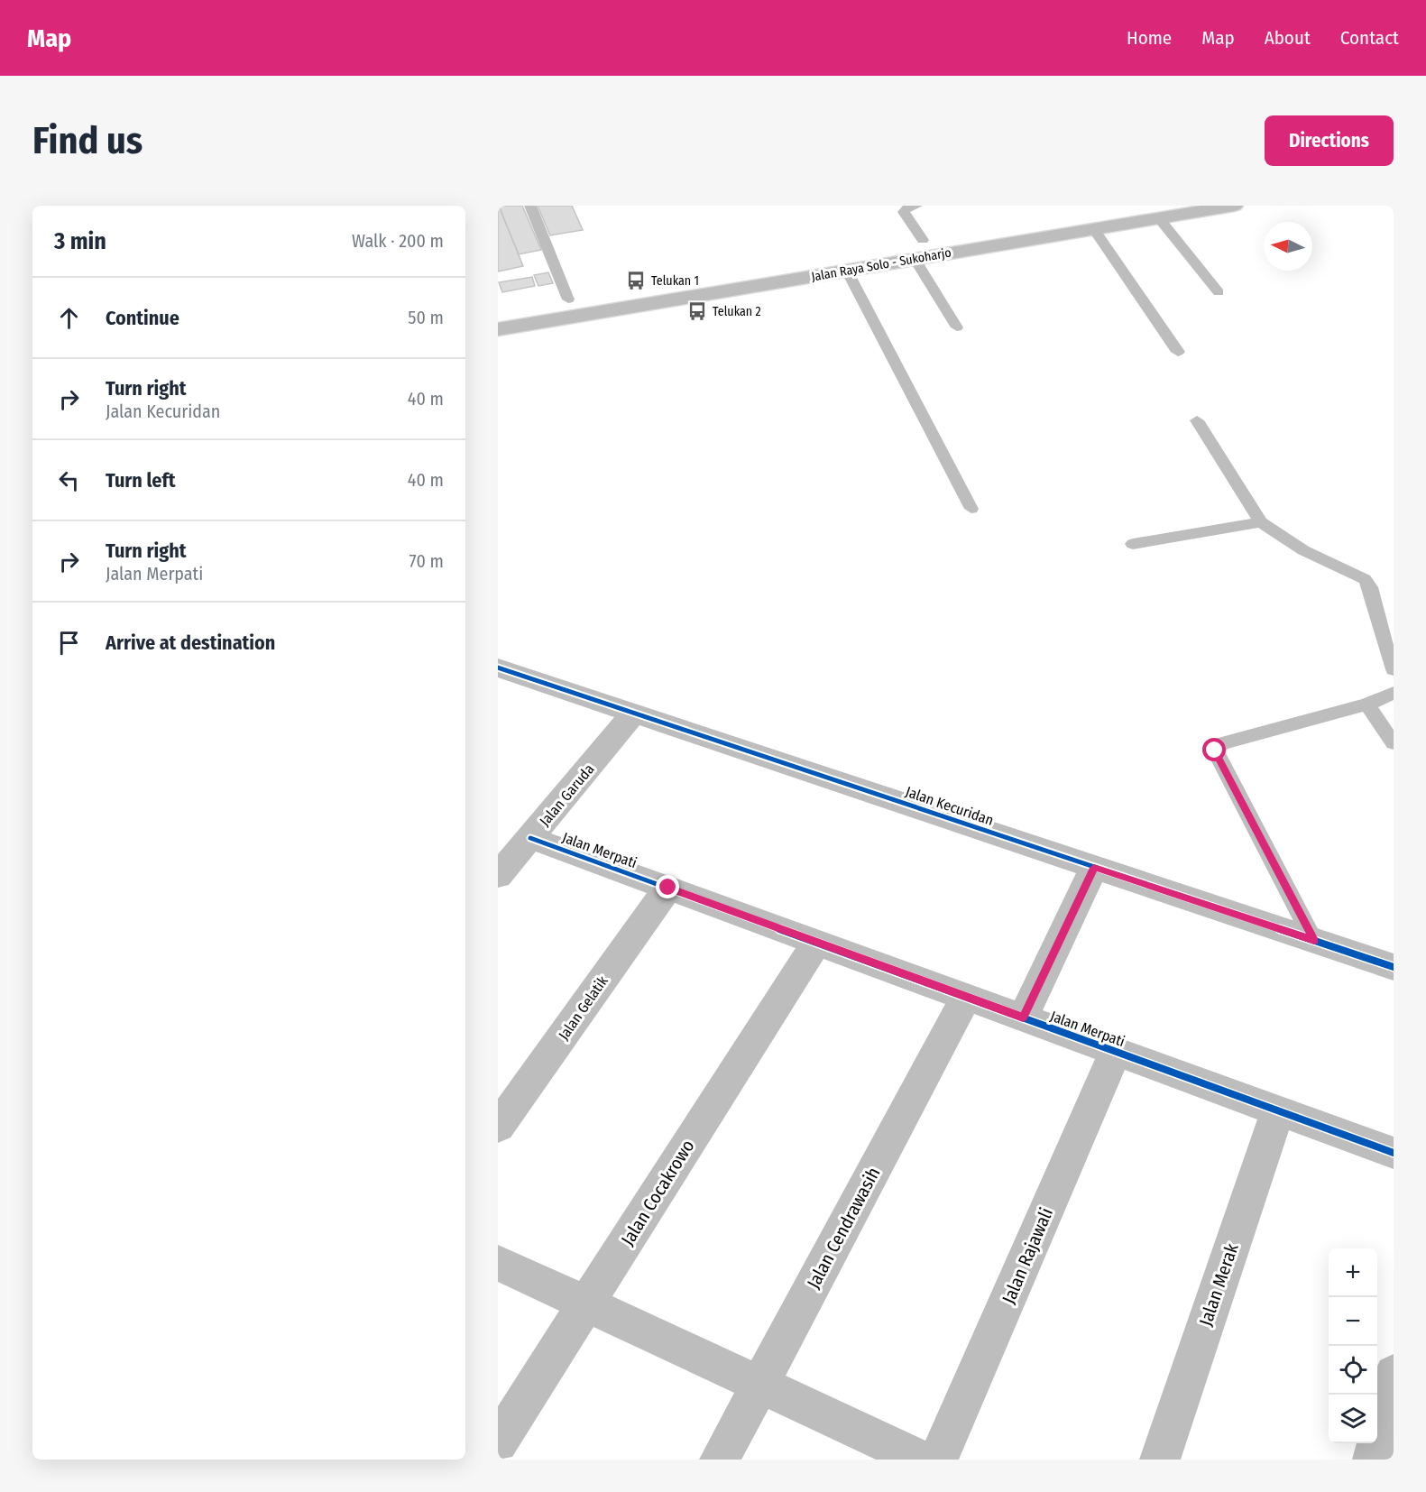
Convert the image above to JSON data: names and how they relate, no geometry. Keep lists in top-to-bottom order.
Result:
{
  "streets": {
    "street": [
      "Jalan Raya Solo - Sukoharjo",
      "Jalan Garuda",
      "Jalan Kecuridan",
      "Jalan Merpati",
      "Jalan Gelatik",
      "Jalan Cocakrowo",
      "Jalan Cendrawasih",
      "Jalan Rajawali",
      "Jalan Merak"
    ]
  },
  "crossings": [
    ["Jalan Garuda", "Jalan Kecuridan"],
    ["Jalan Garuda", "Jalan Merpati"],
    ["Jalan Merpati", "Jalan Gelatik"],
    ["Jalan Merpati", "Jalan Cocakrowo"],
    ["Jalan Merpati", "Jalan Cendrawasih"],
    ["Jalan Merpati", "Jalan Rajawali"],
    ["Jalan Merpati", "Jalan Merak"]
  ],
  "places": {
    "bus stop": ["Telukan 1", "Telukan 2"]
  },
  "north": "left",
  "page": {
    "header": "Map",
    "nav": [
      "Home",
      "Map",
      "About",
      "Contact"
    ],
    "buttons": "Directions",
    "title": "Find us",
    "heading": ["3 min", "Walk · 200 m"],
    "list": [
      ["Continue", "50 m"],
      ["Turn right", "Jalan Kecuridan", "40 m"],
      ["Turn left", "40 m"],
      ["Turn right", "Jalan Merpati", "70 m"],
      "Arrive at destination"
    ],
    "map_buttons": ["+", "−"]
  }
}
